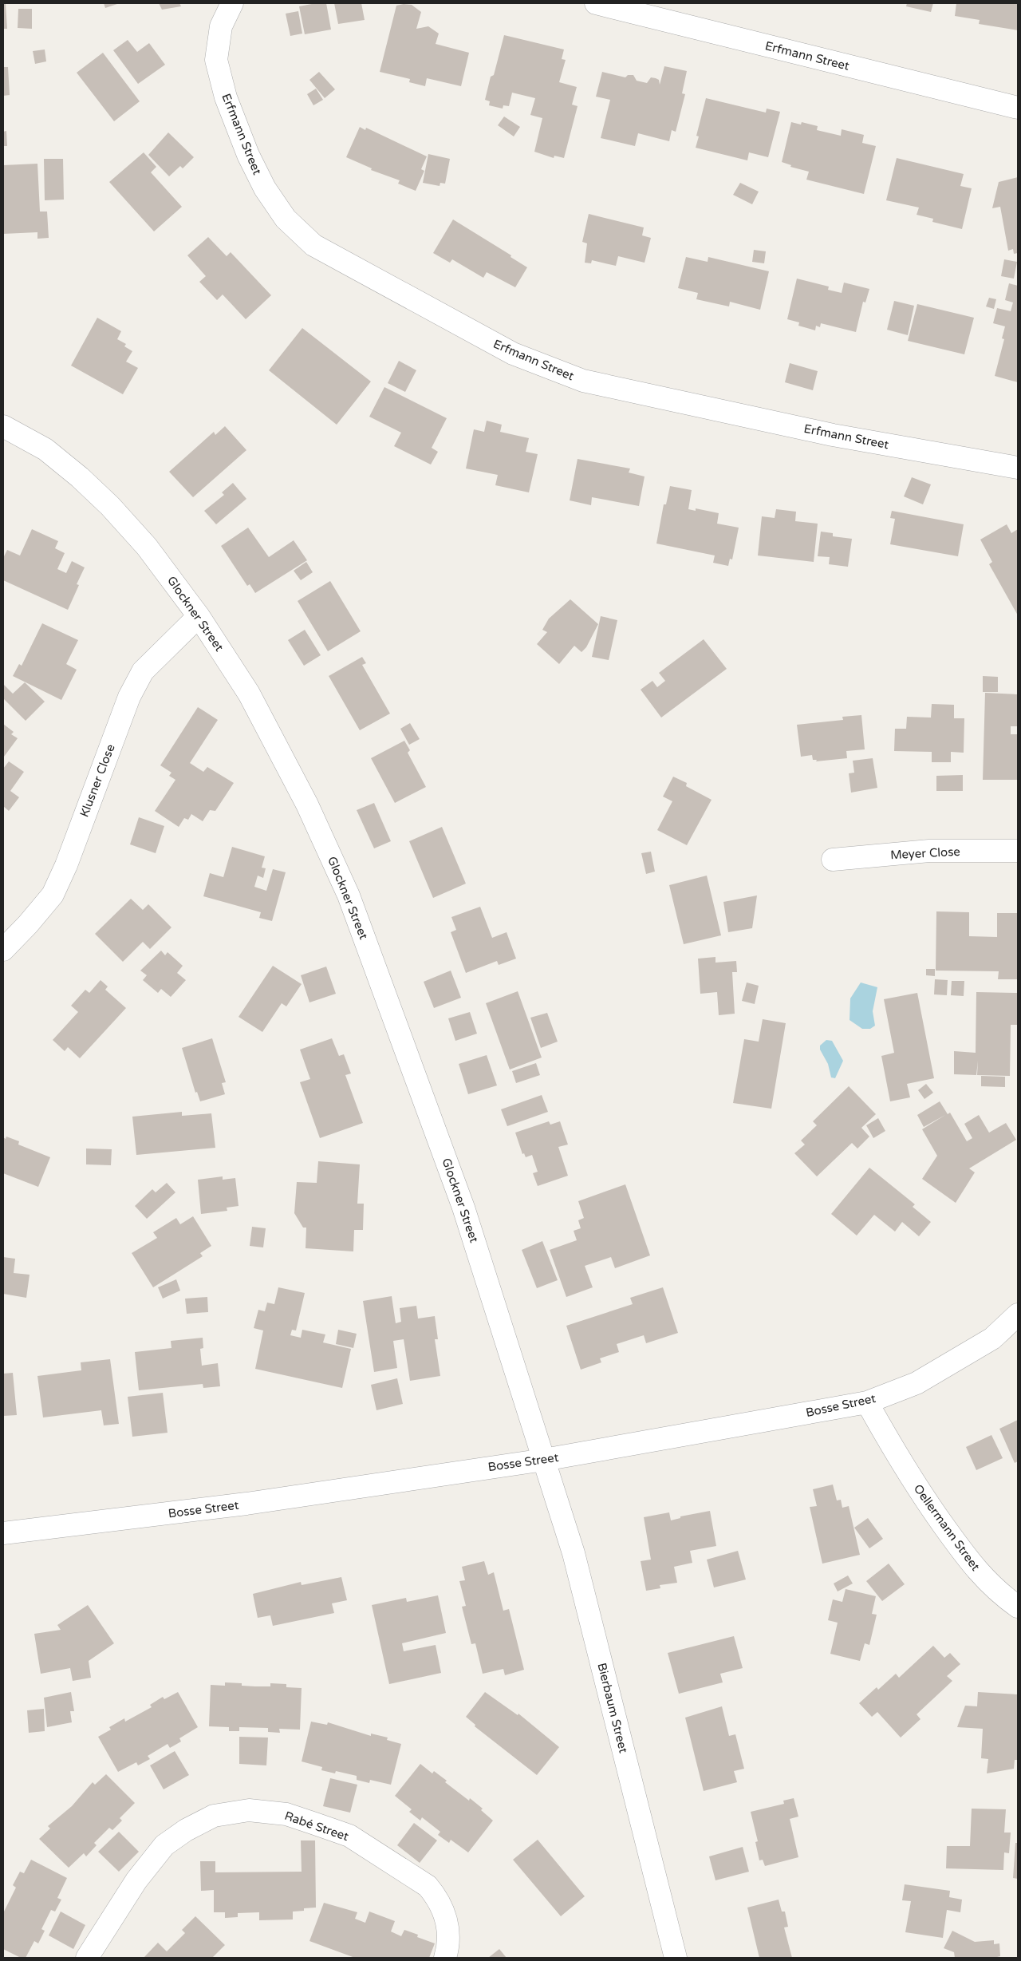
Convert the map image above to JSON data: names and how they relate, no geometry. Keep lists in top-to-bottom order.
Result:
{
  "streets": {
    "street": [
      "Erfmann Street",
      "Glockner Street",
      "Klusner Close",
      "Meyer Close",
      "Bosse Street",
      "Oellermann Street",
      "Bierbaum Street",
      "Rabé Street"
    ]
  },
  "crossings": [
    ["Glockner Street", "Klusner Close"],
    ["Glockner Street", "Bosse Street"],
    ["Glockner Street", "Bierbaum Street"],
    ["Bosse Street", "Oellermann Street"],
    ["Bosse Street", "Bierbaum Street"]
  ]
}
